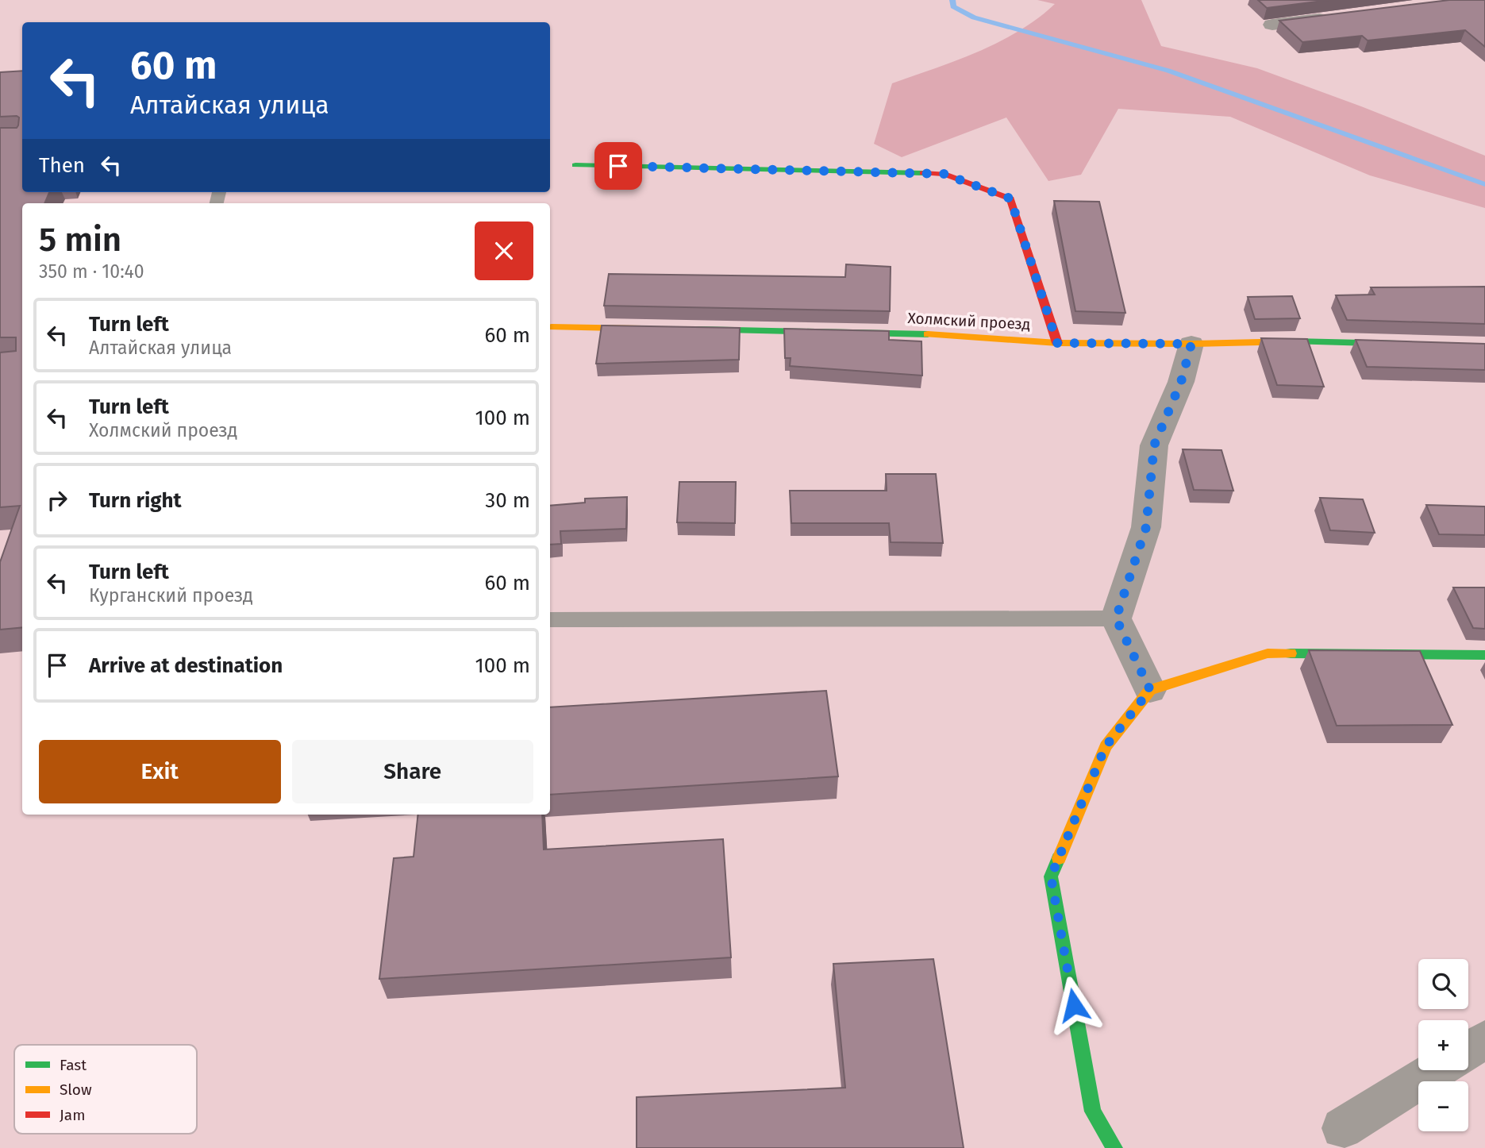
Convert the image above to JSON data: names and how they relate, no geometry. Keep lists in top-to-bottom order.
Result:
{
  "streets": {
    "street": ["Холмский проезд"]
  },
  "legend": ["Fast", "Slow", "Jam"],
  "page": {
    "turn": ["60 m", "Алтайская улица"],
    "then": "Then",
    "heading": ["5 min", "350 m · 10:40"],
    "list": [
      {
        "name": "Turn left",
        "note": "Алтайская улица",
        "value": "60 m"
      },
      {
        "name": "Turn left",
        "note": "Холмский проезд",
        "value": "100 m"
      },
      {
        "name": "Turn right",
        "value": "30 m"
      },
      {
        "name": "Turn left",
        "note": "Курганский проезд",
        "value": "60 m"
      },
      {
        "name": "Arrive at destination",
        "value": "100 m"
      }
    ],
    "buttons": ["Exit", "Share"],
    "map_buttons": ["+", "−"]
  }
}
